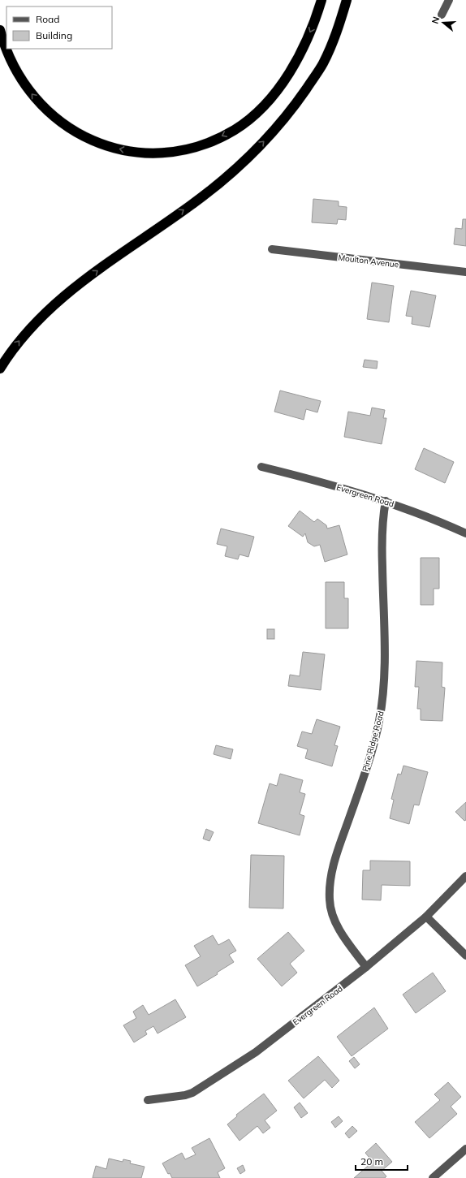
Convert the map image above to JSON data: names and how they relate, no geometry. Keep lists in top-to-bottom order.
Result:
{
  "streets": {
    "street": ["Moulton Avenue", "Evergreen Road", "Pine Ridge Road"]
  },
  "crossings": [
    ["Evergreen Road", "Pine Ridge Road"]
  ],
  "legend": ["Road", "Building"],
  "scale_bar": "20 m",
  "north": "left"
}
